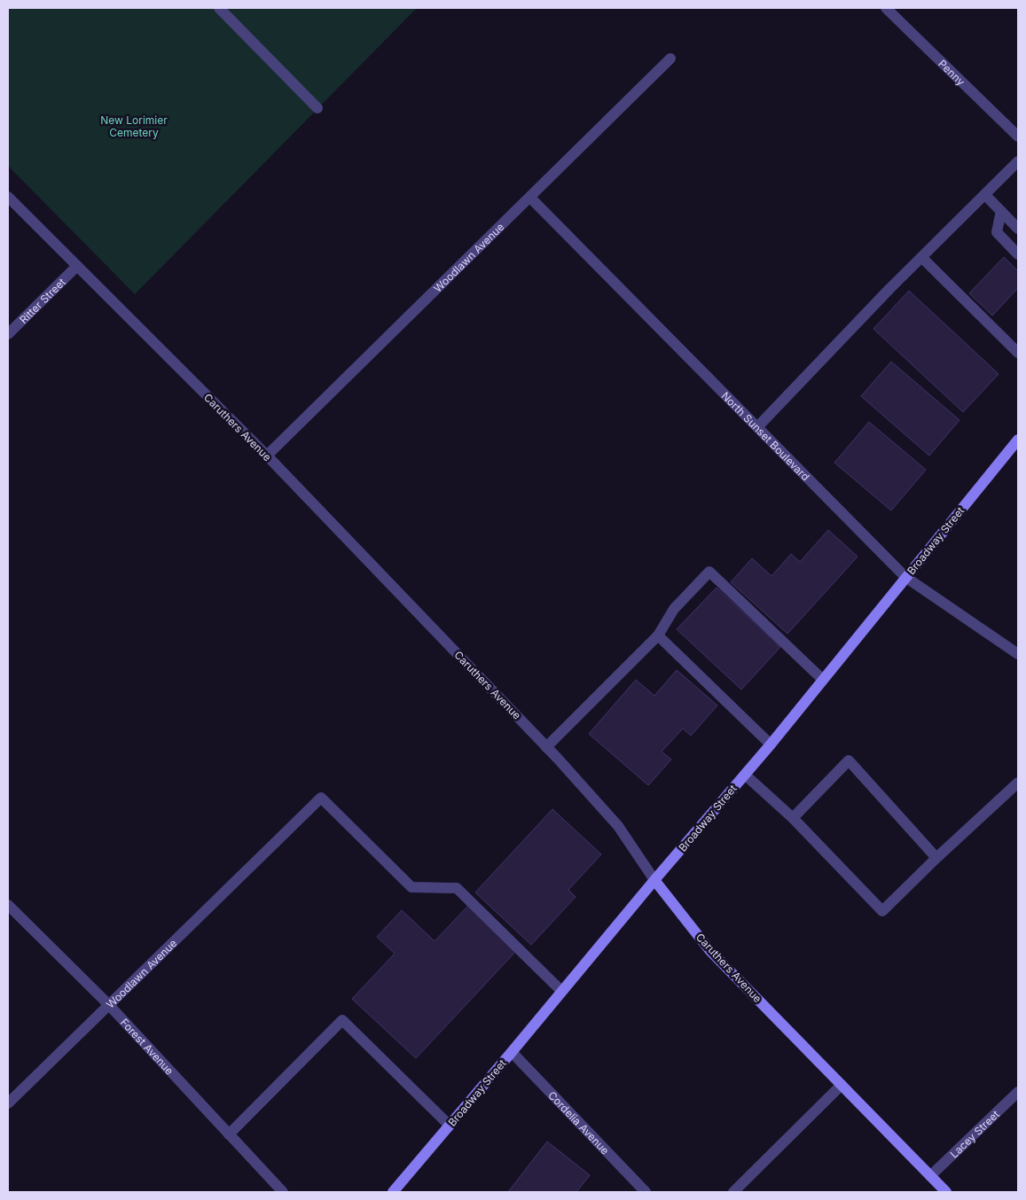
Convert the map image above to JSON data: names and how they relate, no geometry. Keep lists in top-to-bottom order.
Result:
{
  "streets": {
    "main road": ["Caruthers Avenue", "Broadway Street"],
    "street": [
      "Penny",
      "Woodlawn Avenue",
      "Ritter Street",
      "North Sunset Boulevard",
      "Forest Avenue",
      "Cordelia Avenue",
      "Lacey Street"
    ]
  },
  "crossings": [
    ["Woodlawn Avenue", "Caruthers Avenue"],
    ["Woodlawn Avenue", "North Sunset Boulevard"],
    ["Woodlawn Avenue", "Broadway Street"],
    ["Woodlawn Avenue", "Forest Avenue"],
    ["Ritter Street", "Caruthers Avenue"],
    ["Caruthers Avenue", "Broadway Street"],
    ["Caruthers Avenue", "Lacey Street"],
    ["North Sunset Boulevard", "Broadway Street"],
    ["Broadway Street", "Cordelia Avenue"]
  ],
  "parks": ["New Lorimier Cemetery"]
}
